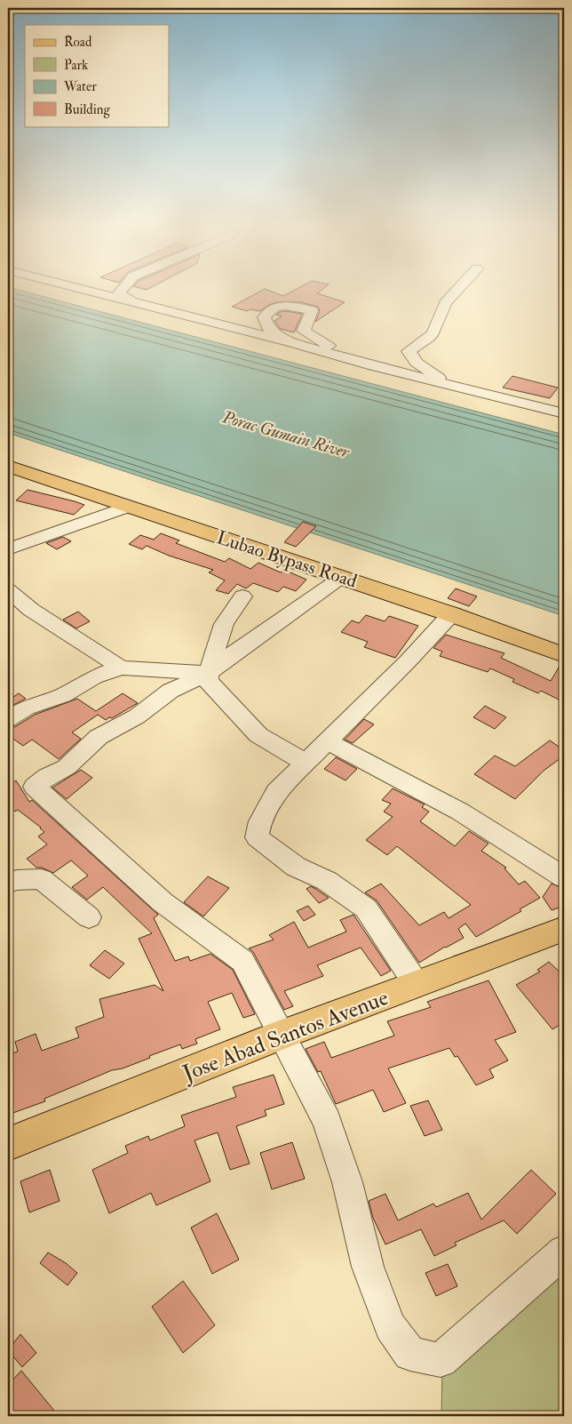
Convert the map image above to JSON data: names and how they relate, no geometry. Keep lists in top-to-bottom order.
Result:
{
  "streets": {
    "main road": ["Lubao Bypass Road", "Jose Abad Santos Avenue"]
  },
  "water": ["Porac Gumain River"],
  "legend": [
    "Road",
    "Park",
    "Water",
    "Building"
  ]
}
